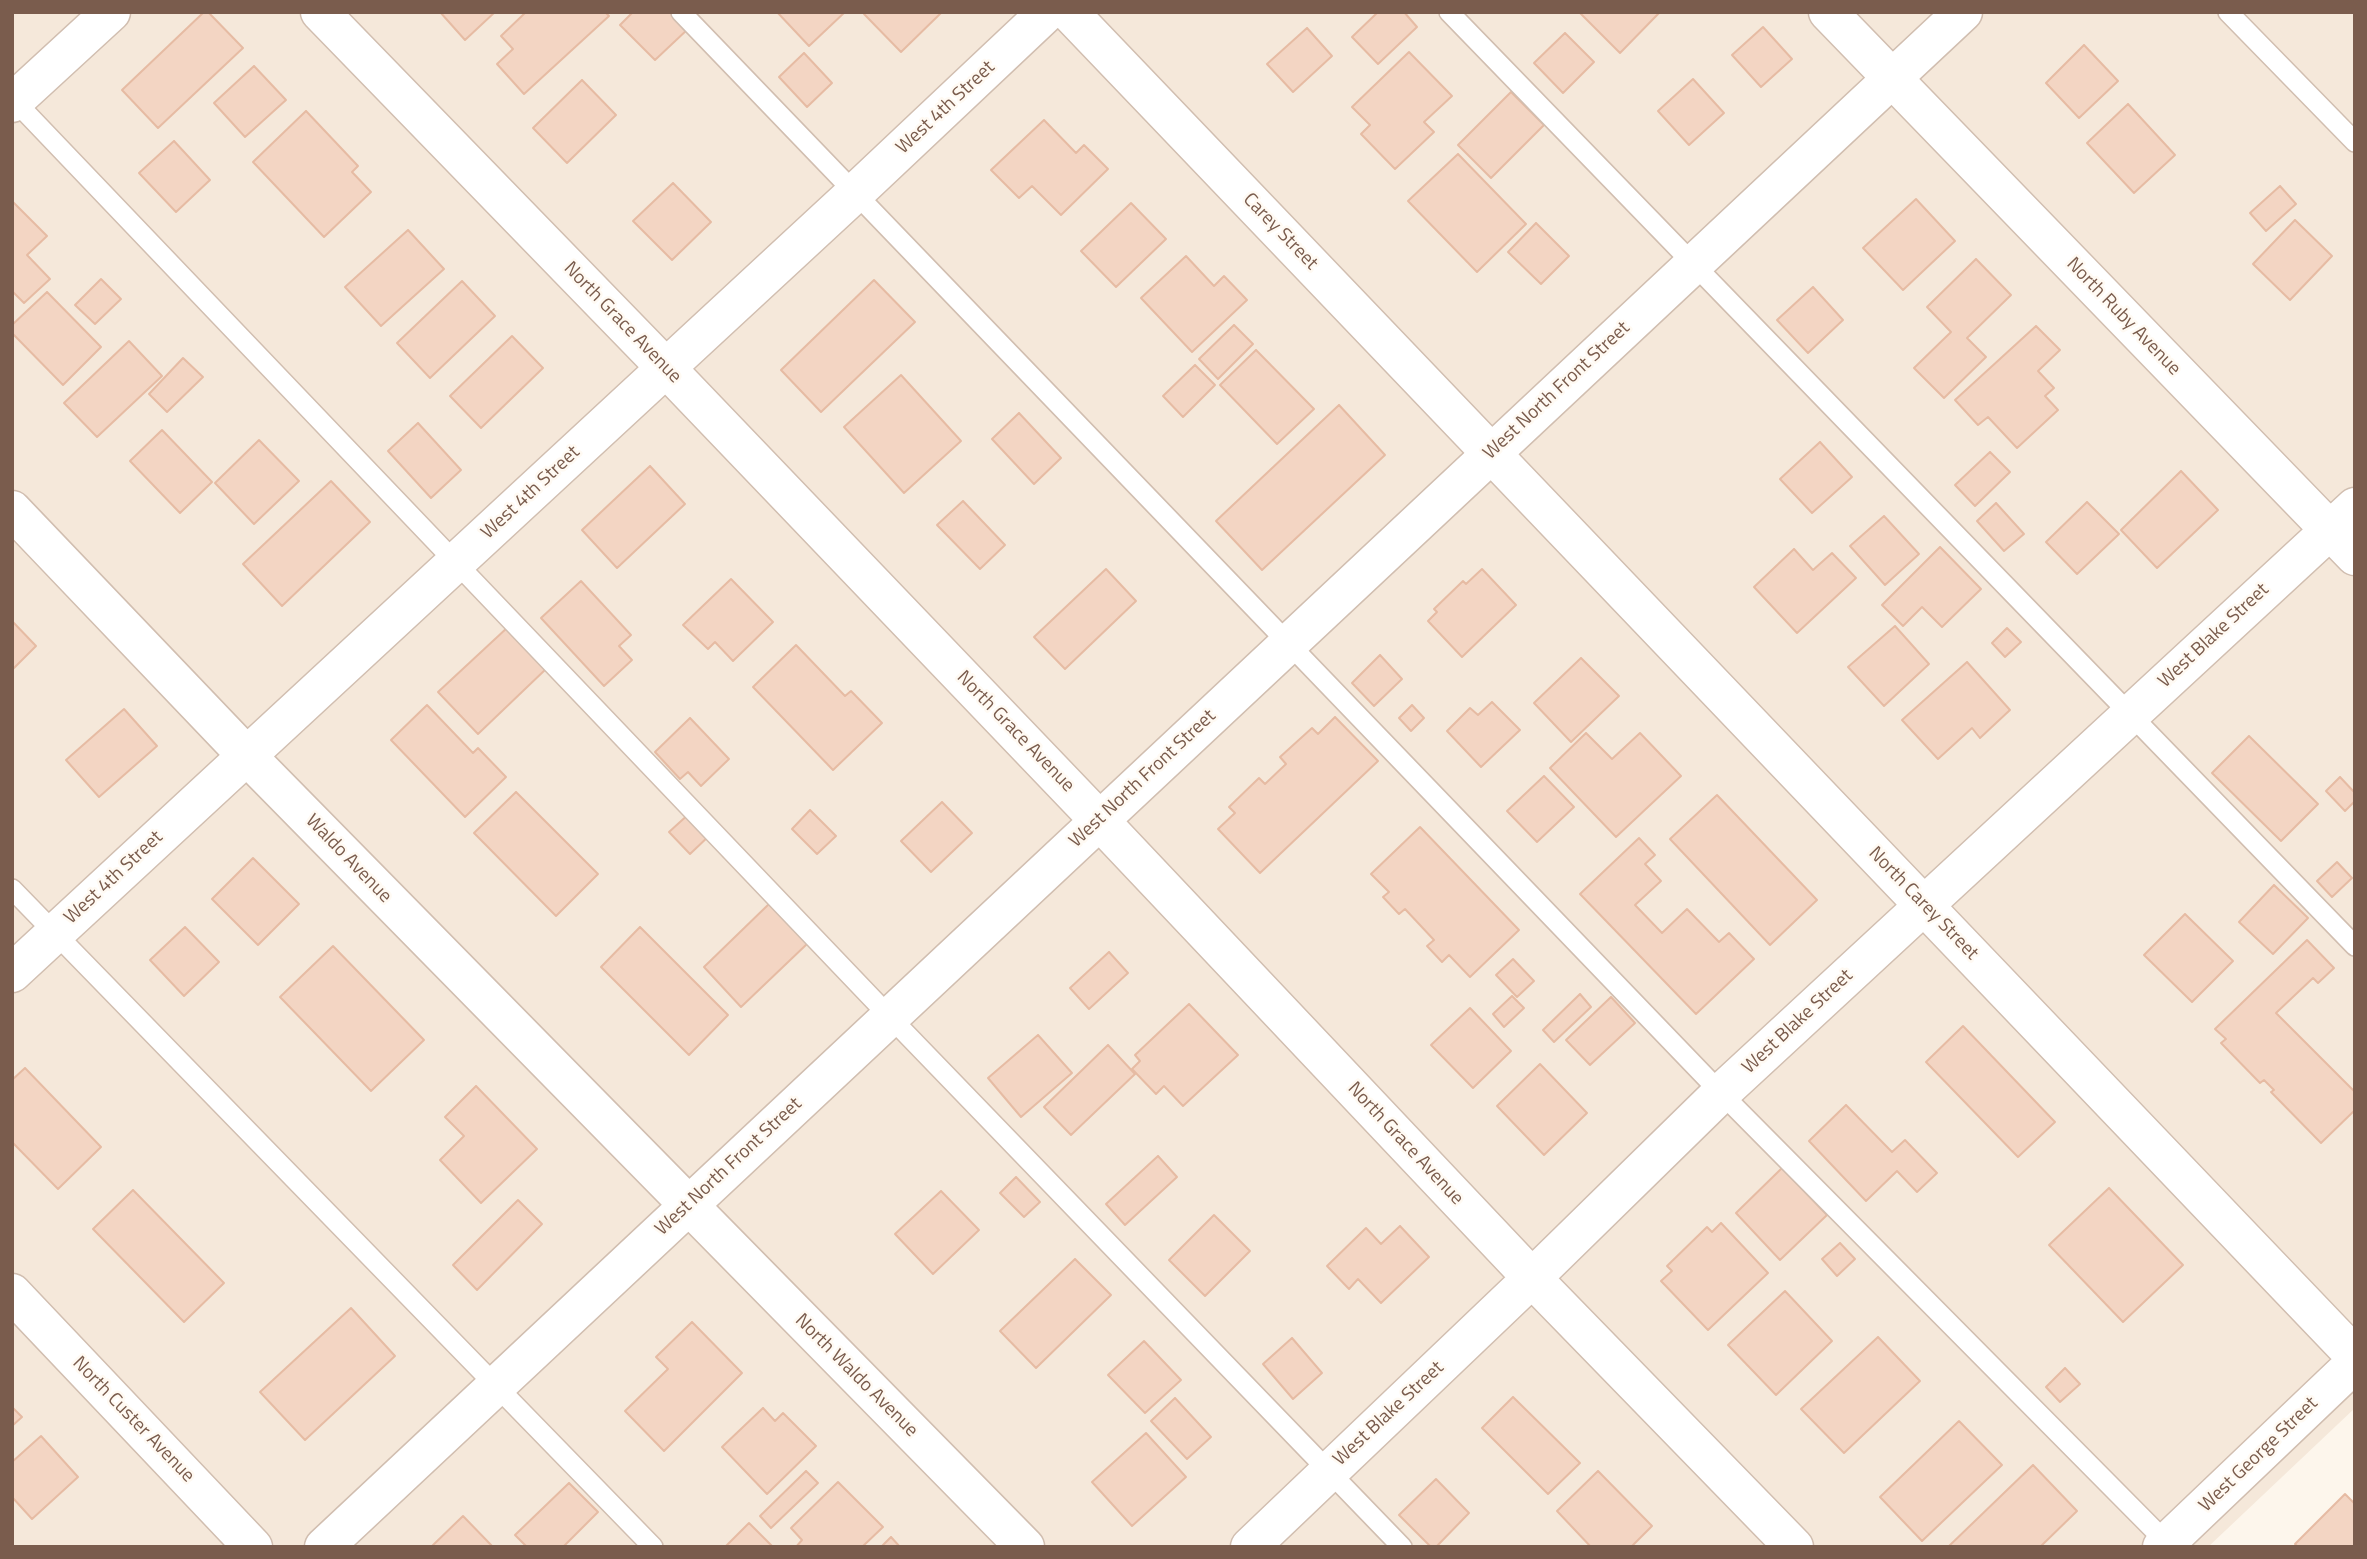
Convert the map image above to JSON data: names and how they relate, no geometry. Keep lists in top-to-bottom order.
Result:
{
  "streets": {
    "street": [
      "West 4th Street",
      "Carey Street",
      "North Ruby Avenue",
      "North Grace Avenue",
      "West North Front Street",
      "West Blake Street",
      "Waldo Avenue",
      "North Carey Street",
      "North Waldo Avenue",
      "North Custer Avenue",
      "West George Street"
    ]
  },
  "crossings": [
    ["West 4th Street", "North Grace Avenue"],
    ["West 4th Street", "Waldo Avenue"],
    ["Carey Street", "West North Front Street"],
    ["Carey Street", "North Carey Street"],
    ["North Ruby Avenue", "West North Front Street"],
    ["North Ruby Avenue", "West Blake Street"],
    ["North Grace Avenue", "West North Front Street"],
    ["North Grace Avenue", "West Blake Street"],
    ["West North Front Street", "Waldo Avenue"],
    ["West North Front Street", "North Carey Street"],
    ["West North Front Street", "North Waldo Avenue"],
    ["West Blake Street", "North Carey Street"],
    ["Waldo Avenue", "North Waldo Avenue"]
  ]
}
